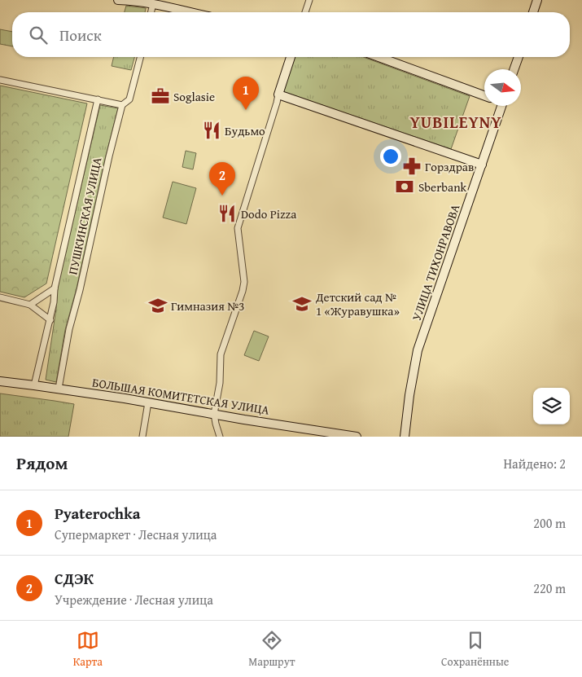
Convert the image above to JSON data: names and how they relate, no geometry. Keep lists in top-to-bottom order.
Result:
{
  "streets": {
    "street": ["ПУШКИНСКАЯ УЛИЦА", "УЛИЦА ТИХОНРАВОВА", "БОЛЬШАЯ КОМИТЕТСКАЯ УЛИЦА"]
  },
  "crossings": [
    ["ПУШКИНСКАЯ УЛИЦА", "БОЛЬШАЯ КОМИТЕТСКАЯ УЛИЦА"]
  ],
  "districts": ["YUBILEYNY"],
  "places": {
    "office": ["Soglasie"],
    "restaurant": ["Будьмо", "Dodo Pizza"],
    "pharmacy": ["Горздрав"],
    "bank": ["Sberbank"],
    "school or university": ["Детский сад № 1 «Журавушка»", "Гимназия №3"]
  },
  "north": "right",
  "page": {
    "search": "Поиск",
    "pins": ["1", "2"],
    "heading": ["Рядом", "Найдено: 2"],
    "list": [
      {
        "mark": "1",
        "name": "Pyaterochka",
        "note": "Супермаркет · Лесная улица",
        "value": "200 m"
      },
      {
        "mark": "2",
        "name": "СДЭК",
        "note": "Учреждение · Лесная улица",
        "value": "220 m"
      }
    ],
    "nav": ["Карта", "Маршрут", "Сохранённые"]
  }
}
